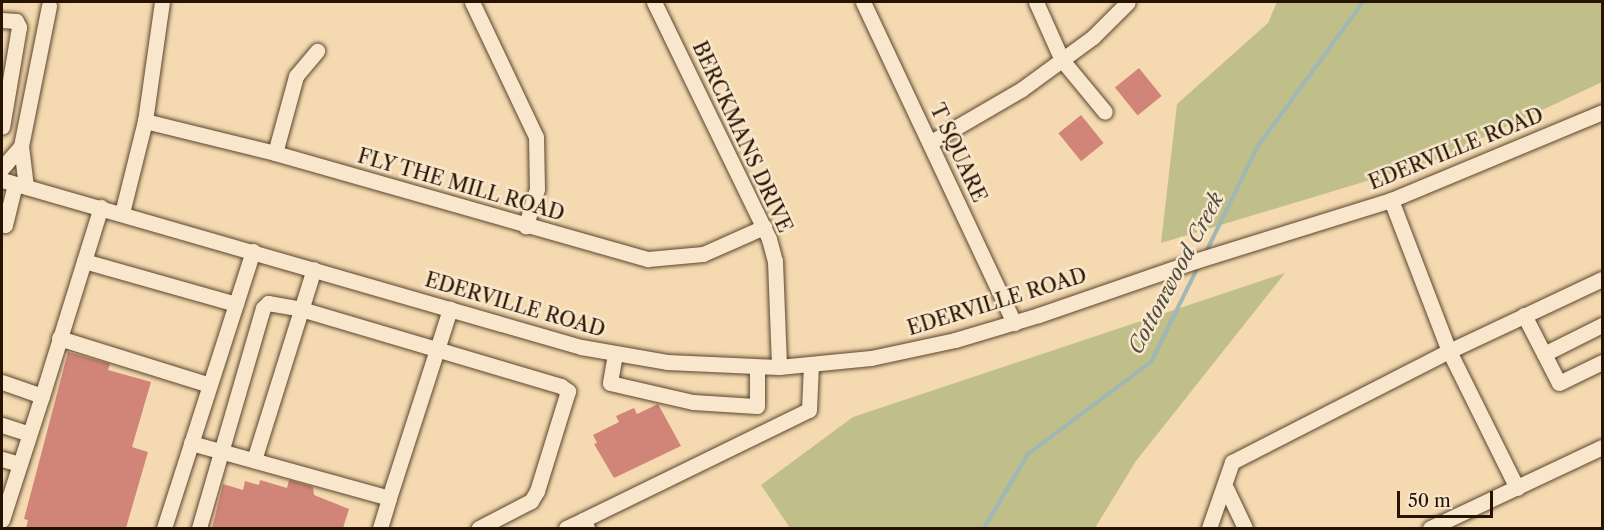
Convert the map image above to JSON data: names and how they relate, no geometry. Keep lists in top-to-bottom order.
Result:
{
  "streets": {
    "street": [
      "BERCKMANS DRIVE",
      "EDERVILLE ROAD",
      "T SQUARE",
      "FLY THE MILL ROAD"
    ]
  },
  "crossings": [
    ["BERCKMANS DRIVE", "EDERVILLE ROAD"],
    ["BERCKMANS DRIVE", "FLY THE MILL ROAD"],
    ["EDERVILLE ROAD", "T SQUARE"]
  ],
  "water": ["Cottonwood Creek"],
  "scale_bar": "50 m"
}
